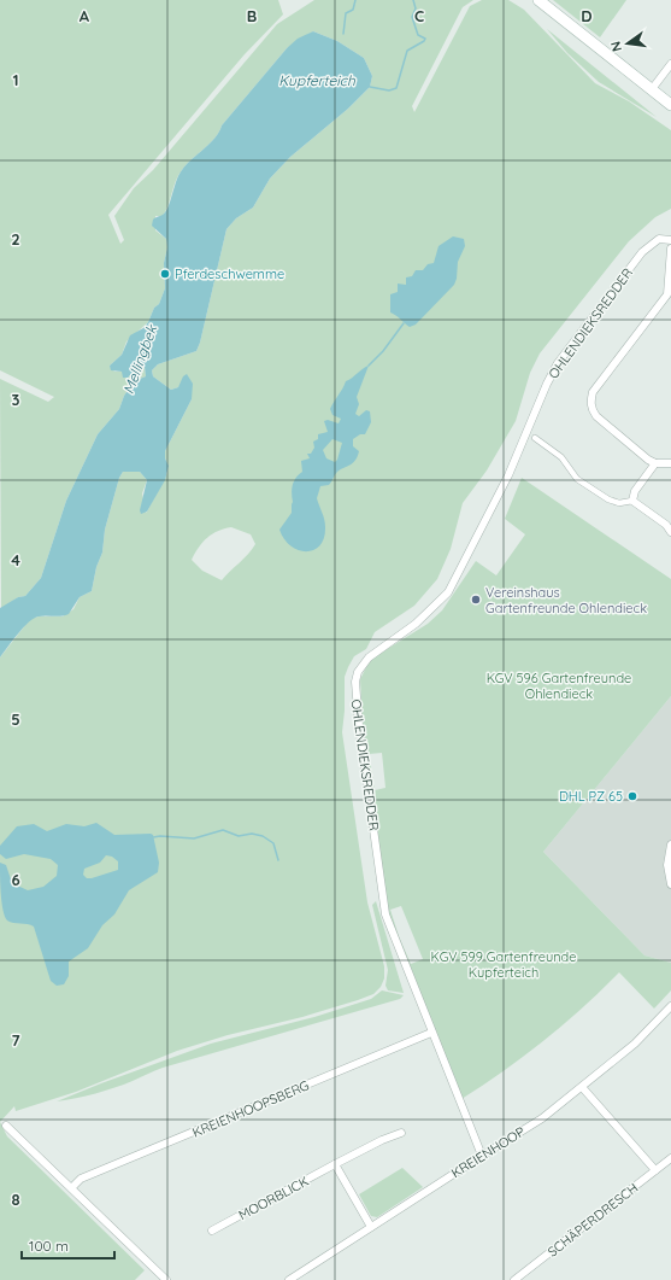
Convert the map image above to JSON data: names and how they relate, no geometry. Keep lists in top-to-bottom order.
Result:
{
  "streets": {
    "street": [
      "OHLENDIEKSREDDER",
      "KREIENHOOPSBERG",
      "KREIENHOOP",
      "MOORBLICK",
      "SCHÄPERDRESCH"
    ]
  },
  "crossings": [
    ["OHLENDIEKSREDDER", "KREIENHOOPSBERG"],
    ["OHLENDIEKSREDDER", "KREIENHOOP"]
  ],
  "water": ["Kupferteich", "Mellingbek"],
  "parks": ["KGV 596 Gartenfreunde Ohlendieck", "KGV 599 Gartenfreunde Kupferteich"],
  "places": ["Pferdeschwemme", "Vereinshaus Gartenfreunde Ohlendieck", "DHL PZ 65"],
  "scale_bar": "100 m",
  "north": "left",
  "grid": {
    "columns": [
      "A",
      "B",
      "C",
      "D"
    ],
    "rows": [
      "1",
      "2",
      "3",
      "4",
      "5",
      "6",
      "7",
      "8"
    ]
  }
}
